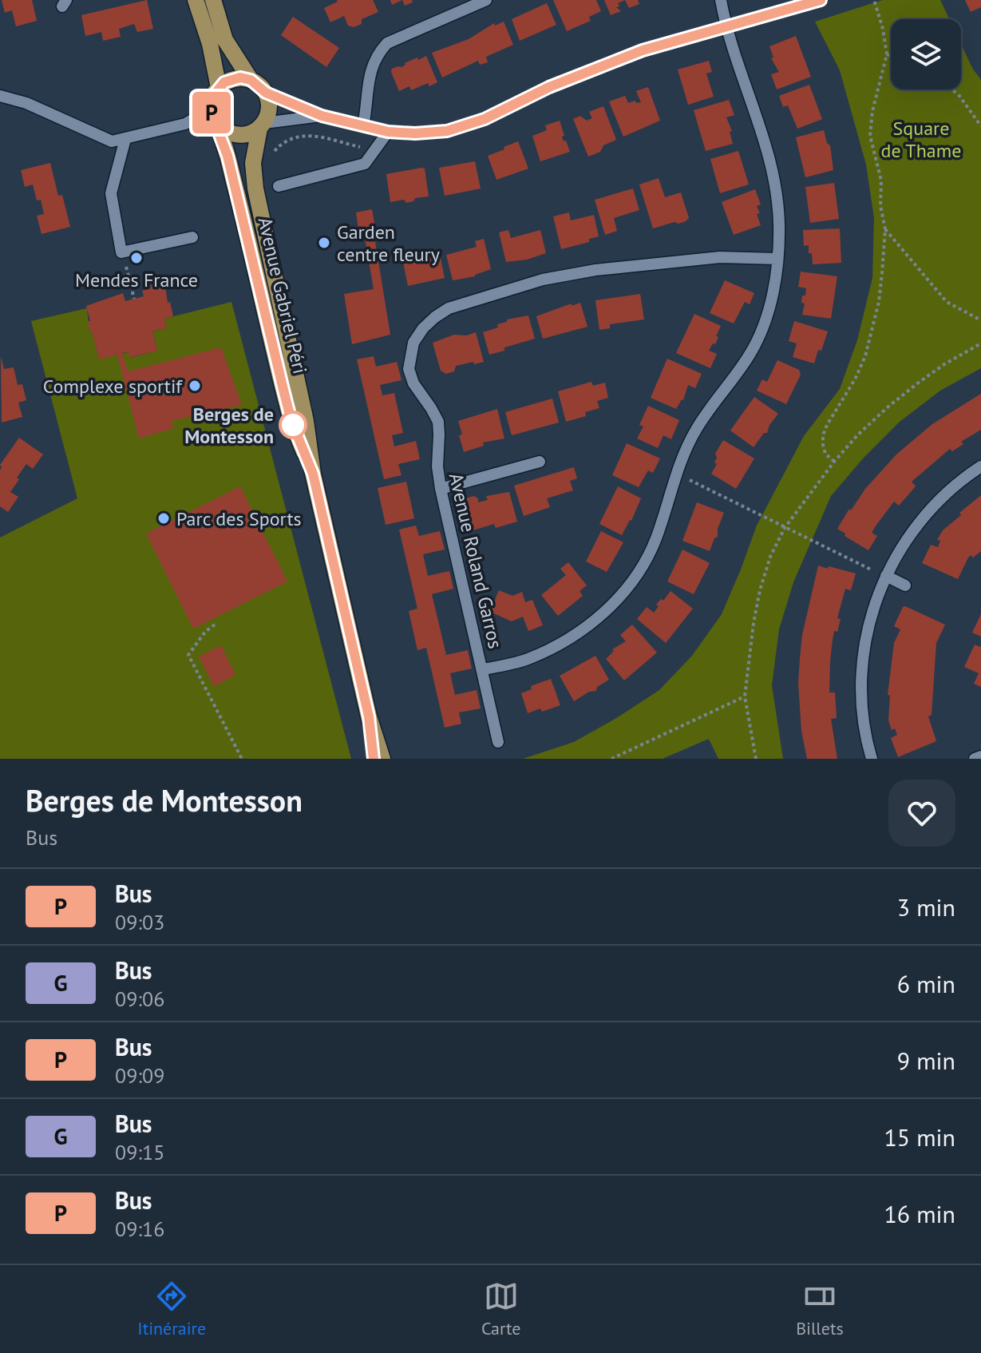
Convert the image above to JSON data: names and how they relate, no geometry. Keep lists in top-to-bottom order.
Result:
{
  "streets": {
    "main road": ["Avenue Gabriel Péri"],
    "street": ["Avenue Roland Garros"]
  },
  "parks": ["Square de Thame"],
  "places": [
    "Garden centre fleury",
    "Mendes France",
    "Complexe sportif",
    "Berges de Montesson",
    "Parc des Sports"
  ],
  "lines": ["bus line P"],
  "page": {
    "on_map": "P",
    "heading": ["Berges de Montesson", "Bus"],
    "list": [
      {
        "mark": "P",
        "name": "Bus",
        "note": "09:03",
        "value": "3 min"
      },
      {
        "mark": "G",
        "name": "Bus",
        "note": "09:06",
        "value": "6 min"
      },
      {
        "mark": "P",
        "name": "Bus",
        "note": "09:09",
        "value": "9 min"
      },
      {
        "mark": "G",
        "name": "Bus",
        "note": "09:15",
        "value": "15 min"
      },
      {
        "mark": "P",
        "name": "Bus",
        "note": "09:16",
        "value": "16 min"
      }
    ],
    "tabs": ["Itinéraire", "Carte", "Billets"]
  }
}
